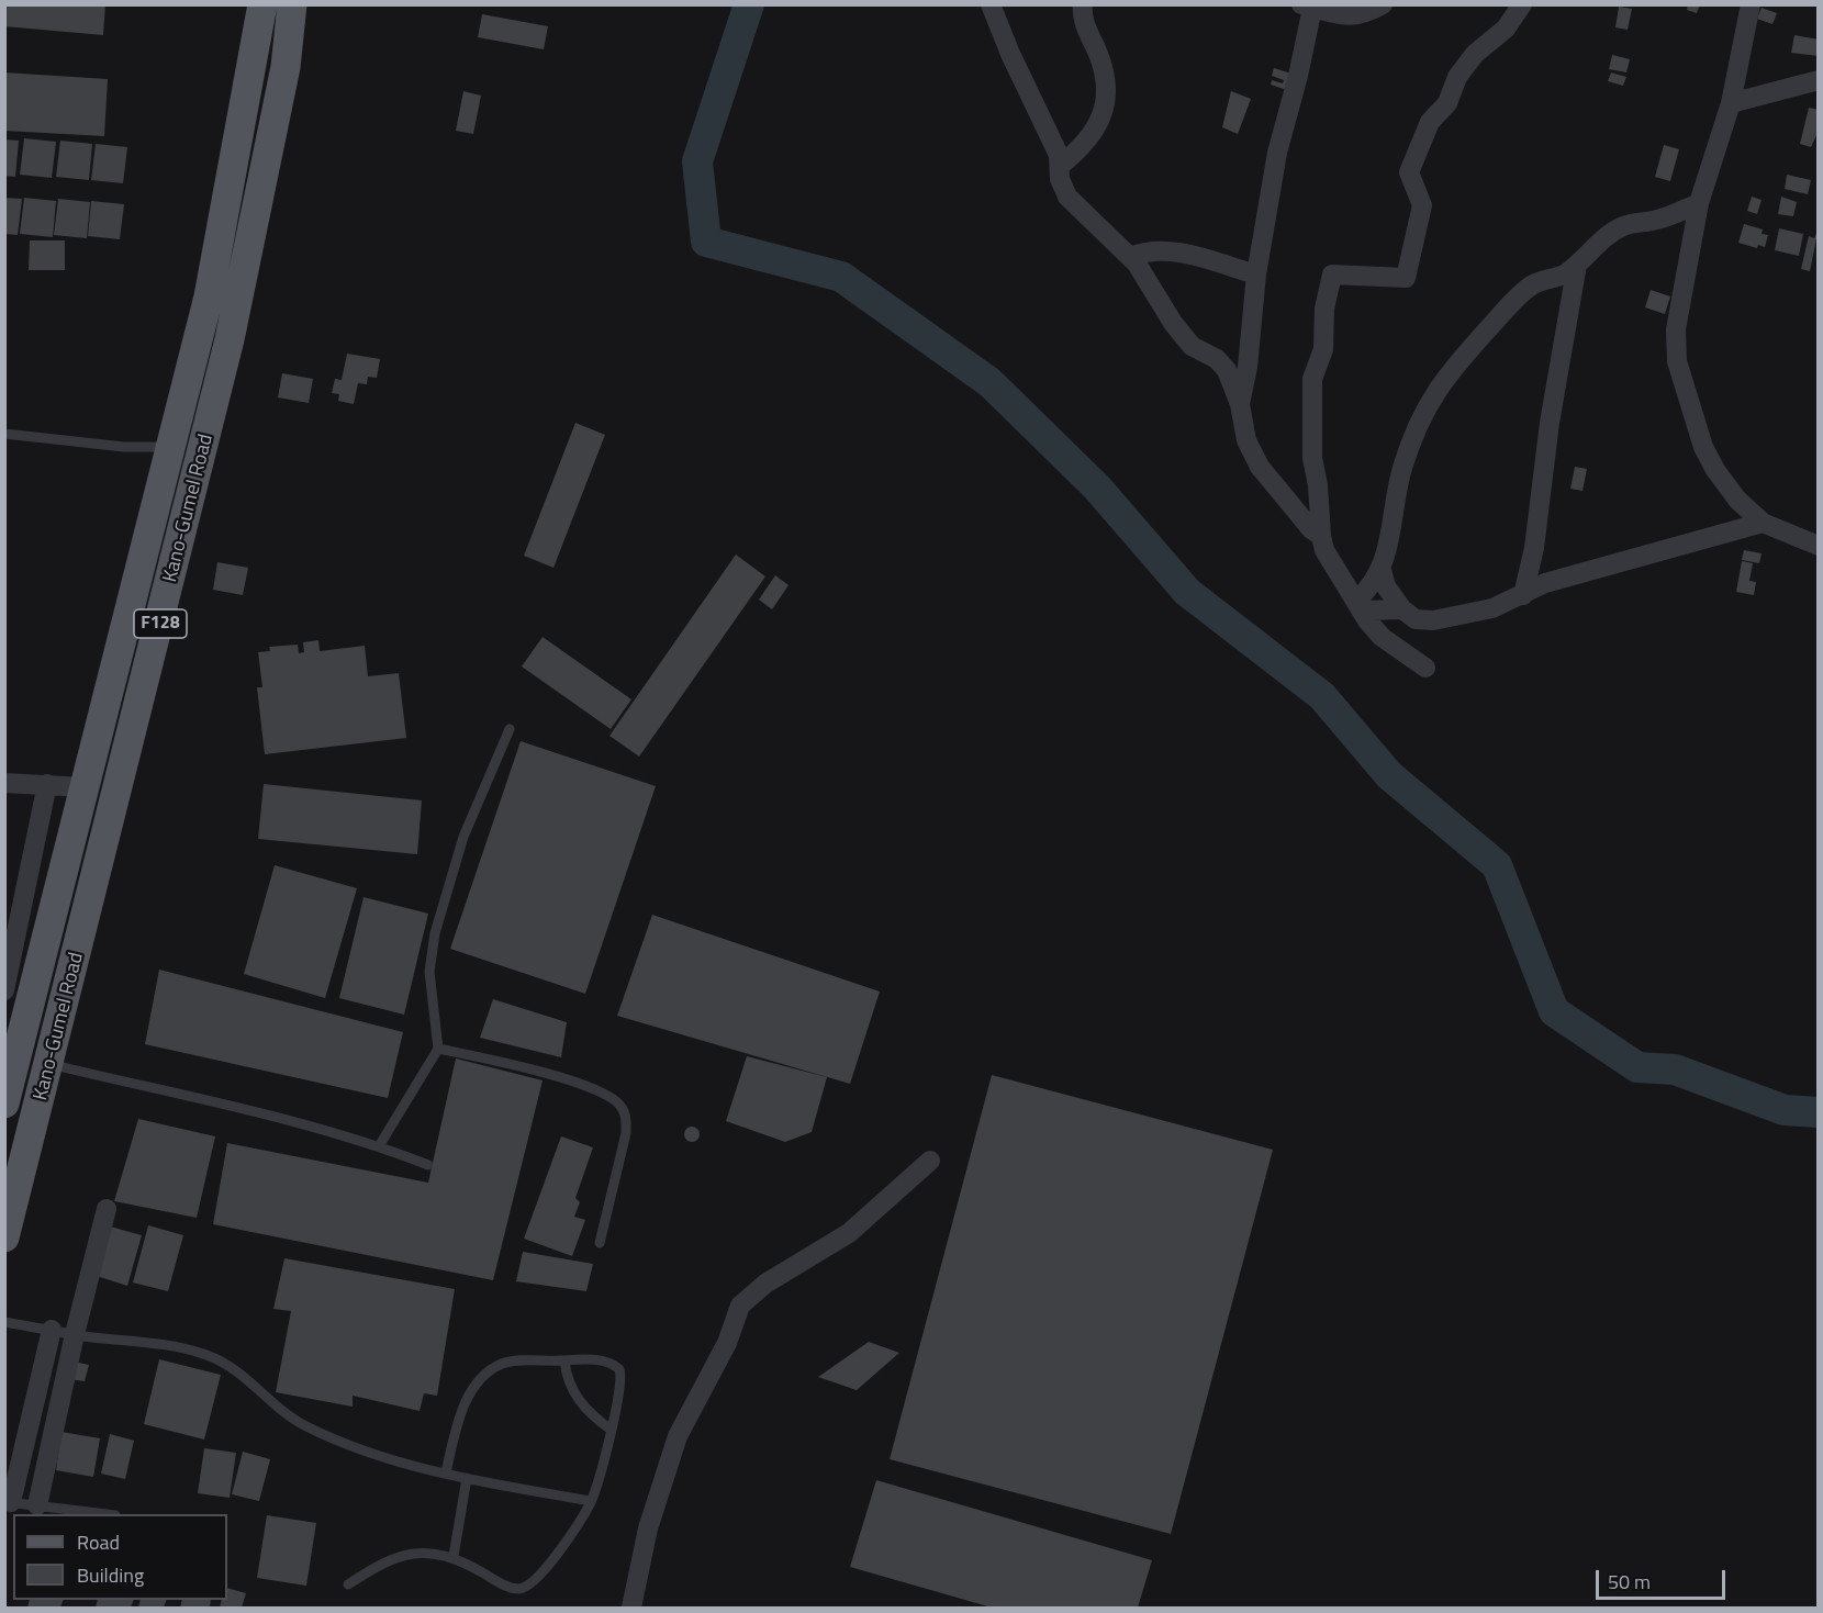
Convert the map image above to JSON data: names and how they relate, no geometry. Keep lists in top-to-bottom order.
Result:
{
  "streets": {
    "main road": ["Kano-Gumel Road", "F128"]
  },
  "legend": ["Road", "Building"],
  "scale_bar": "50 m"
}
